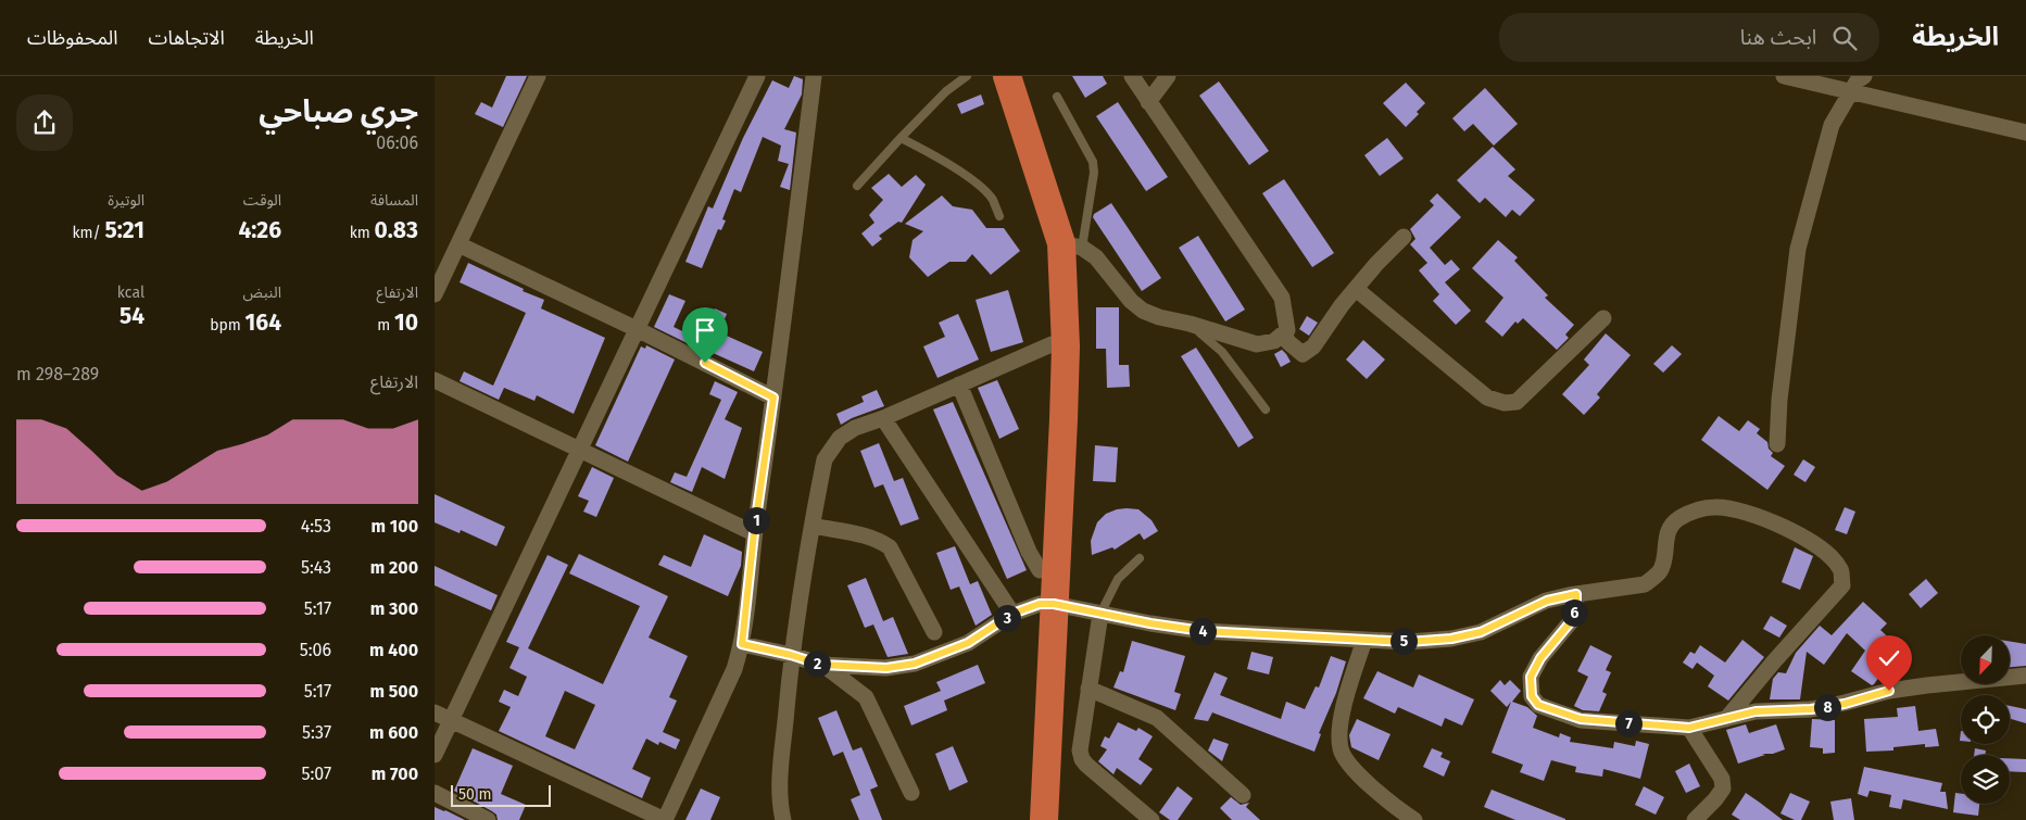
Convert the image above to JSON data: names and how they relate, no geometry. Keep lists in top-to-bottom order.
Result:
{
  "scale_bar": "50 m",
  "north": "bottom left",
  "page": {
    "header": "الخريطة",
    "search": "ابحث هنا",
    "nav": ["الخريطة", "الاتجاهات", "المحفوظات"],
    "heading": ["جري صباحي", "06:06"],
    "stats": [
      ["المسافة", "0.83 km"],
      ["الوقت", "4:26"],
      ["الوتيرة", "5:21 /km"],
      ["الارتفاع", "10 m"],
      ["النبض", "164 bpm"],
      ["kcal", "54"]
    ],
    "chart": ["الارتفاع", "289–298 m"],
    "list": [
      {
        "name": "100 m",
        "note": "4:53"
      },
      {
        "name": "200 m",
        "note": "5:43"
      },
      {
        "name": "300 m",
        "note": "5:17"
      },
      {
        "name": "400 m",
        "note": "5:06"
      },
      {
        "name": "500 m",
        "note": "5:17"
      },
      {
        "name": "600 m",
        "note": "5:37"
      },
      {
        "name": "700 m",
        "note": "5:07"
      }
    ],
    "pins": [
      "1",
      "6",
      "3",
      "4",
      "5",
      "2",
      "8",
      "7"
    ],
    "scale": "50 m"
  }
}
